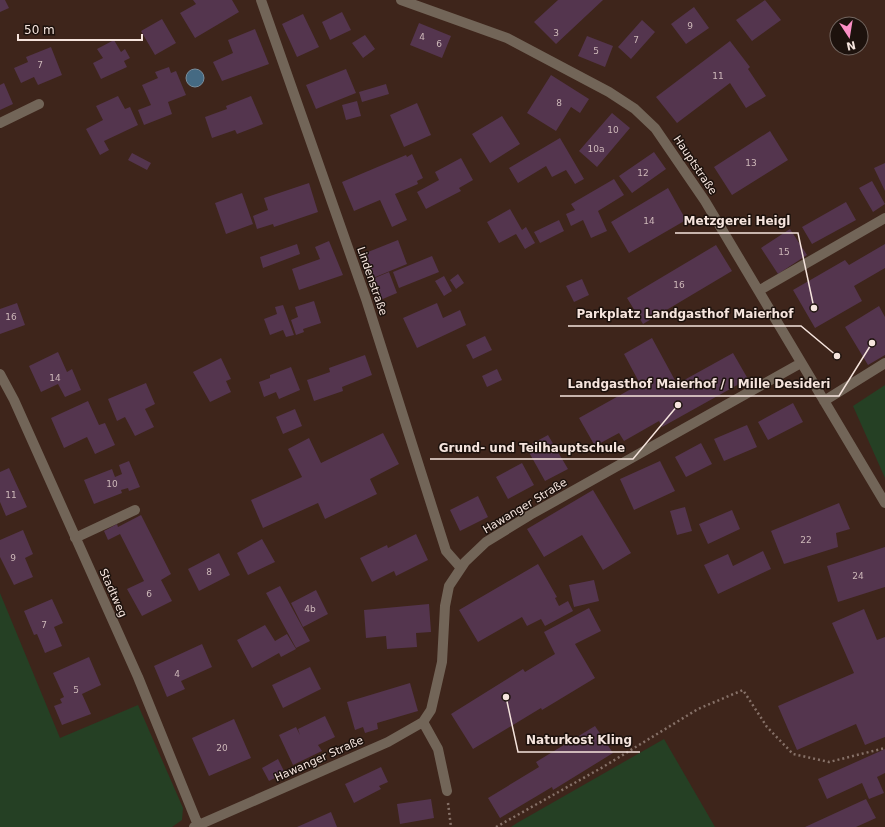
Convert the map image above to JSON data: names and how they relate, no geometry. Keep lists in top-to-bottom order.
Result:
{
  "streets": {
    "street": [
      "Hauptstraße",
      "Lindenstraße",
      "Hawanger Straße",
      "Stadtweg"
    ]
  },
  "crossings": [
    ["Hauptstraße", "Hawanger Straße"],
    ["Lindenstraße", "Hawanger Straße"],
    ["Hawanger Straße", "Stadtweg"]
  ],
  "places": [
    "Metzgerei Heigl",
    "Landgasthof Maierhof / I Mille Desideri",
    "Parkplatz Landgasthof Maierhof",
    "Grund- und Teilhauptschule",
    "Naturkost Kling"
  ],
  "house_numbers": [
    "9",
    "3",
    "4",
    "7",
    "6",
    "5",
    "7",
    "11",
    "8",
    "10",
    "10a",
    "13",
    "12",
    "14",
    "15",
    "16",
    "16",
    "14",
    "10",
    "11",
    "22",
    "9",
    "8",
    "24",
    "6",
    "4b",
    "7",
    "4",
    "5",
    "20"
  ],
  "scale_bar": "50 m",
  "north": "bottom"
}
